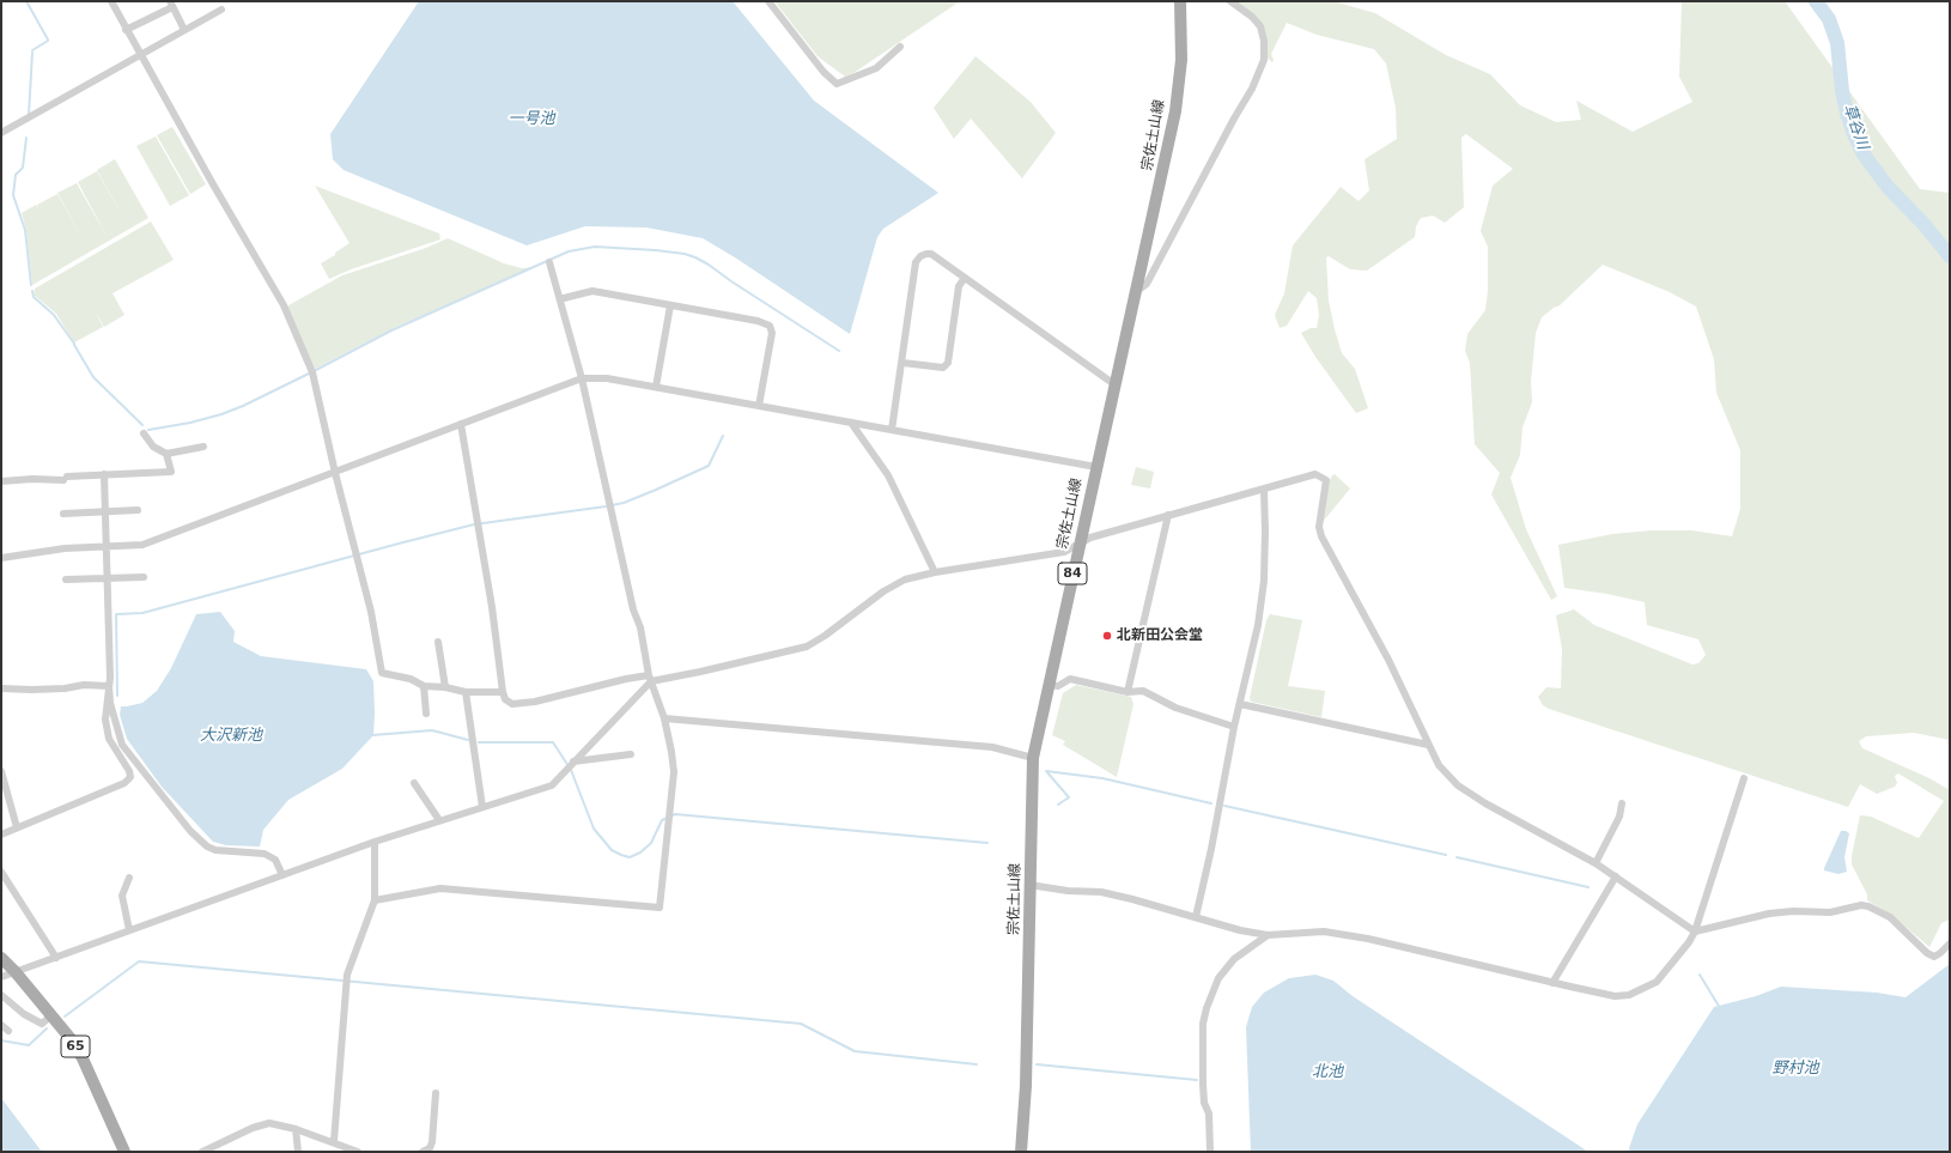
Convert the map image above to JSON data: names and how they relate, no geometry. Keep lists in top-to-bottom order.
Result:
{
  "streets": {
    "main road": ["宗佐土山線", "84", "65"]
  },
  "water": [
    "一号池",
    "草谷川",
    "大沢新池",
    "野村池",
    "北池"
  ],
  "places": ["北新田公会堂"]
}
